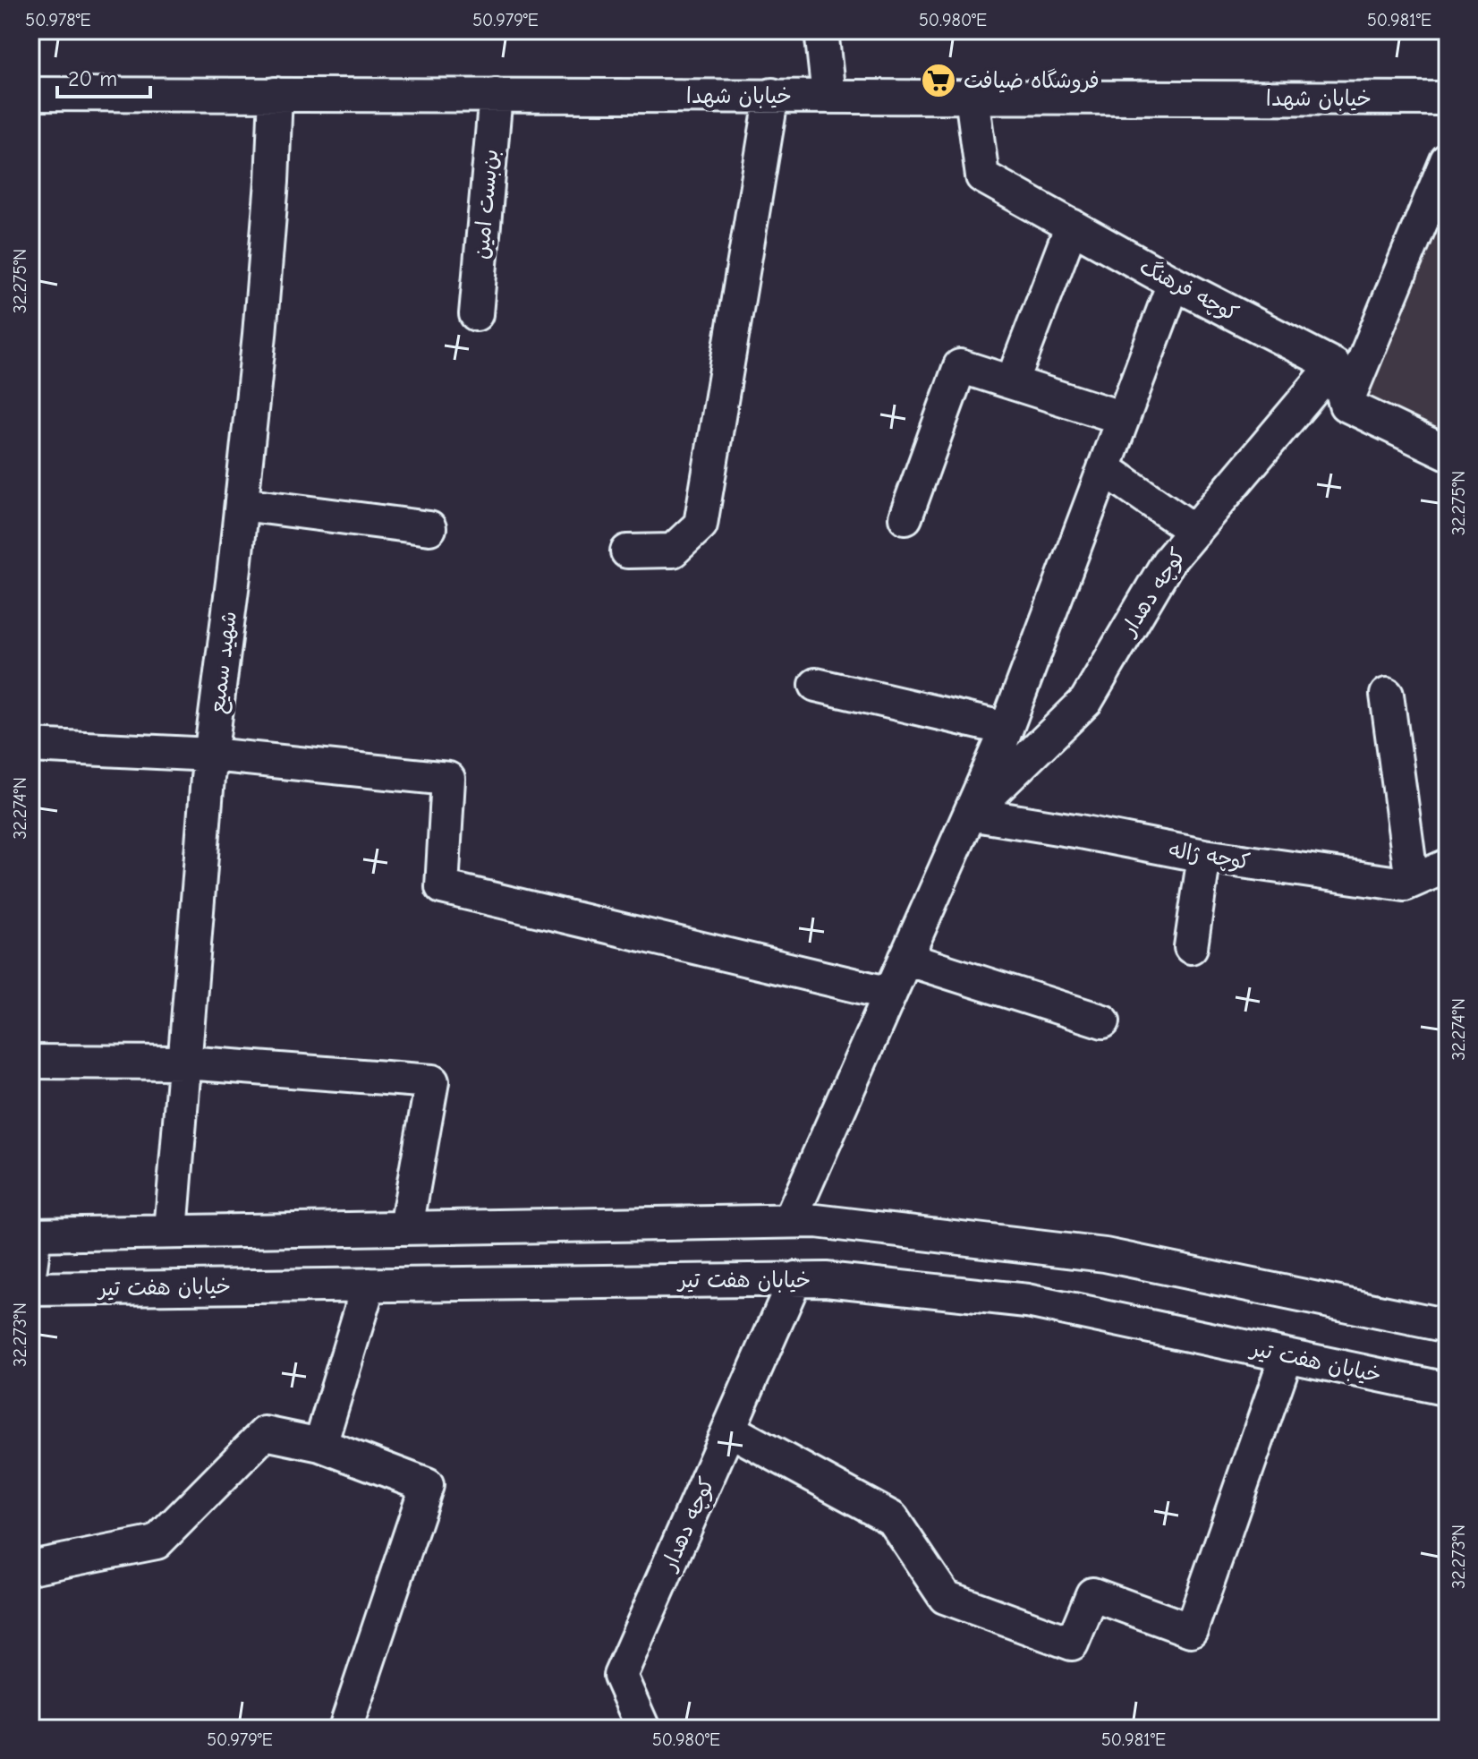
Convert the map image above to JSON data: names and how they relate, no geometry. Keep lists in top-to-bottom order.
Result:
{
  "streets": {
    "street": [
      "خیابان شهدا",
      "بن‌بست امین",
      "کوچه فرهنگ",
      "کوچه دهدار",
      "شهید سمیع",
      "کوچه ژاله",
      "خیابان هفت تیر"
    ]
  },
  "crossings": [
    ["خیابان شهدا", "بن‌بست امین"],
    ["خیابان شهدا", "کوچه فرهنگ"],
    ["خیابان شهدا", "شهید سمیع"],
    ["کوچه فرهنگ", "کوچه دهدار"],
    ["کوچه دهدار", "کوچه ژاله"],
    ["کوچه دهدار", "خیابان هفت تیر"]
  ],
  "places": {
    "supermarket": ["فروشگاه ضیافت"]
  },
  "scale_bar": "20 m",
  "coordinates": [
    "50.978°E",
    "50.979°E",
    "50.980°E",
    "50.981°E",
    "32.275°N",
    "32.274°N",
    "32.273°N"
  ]
}
